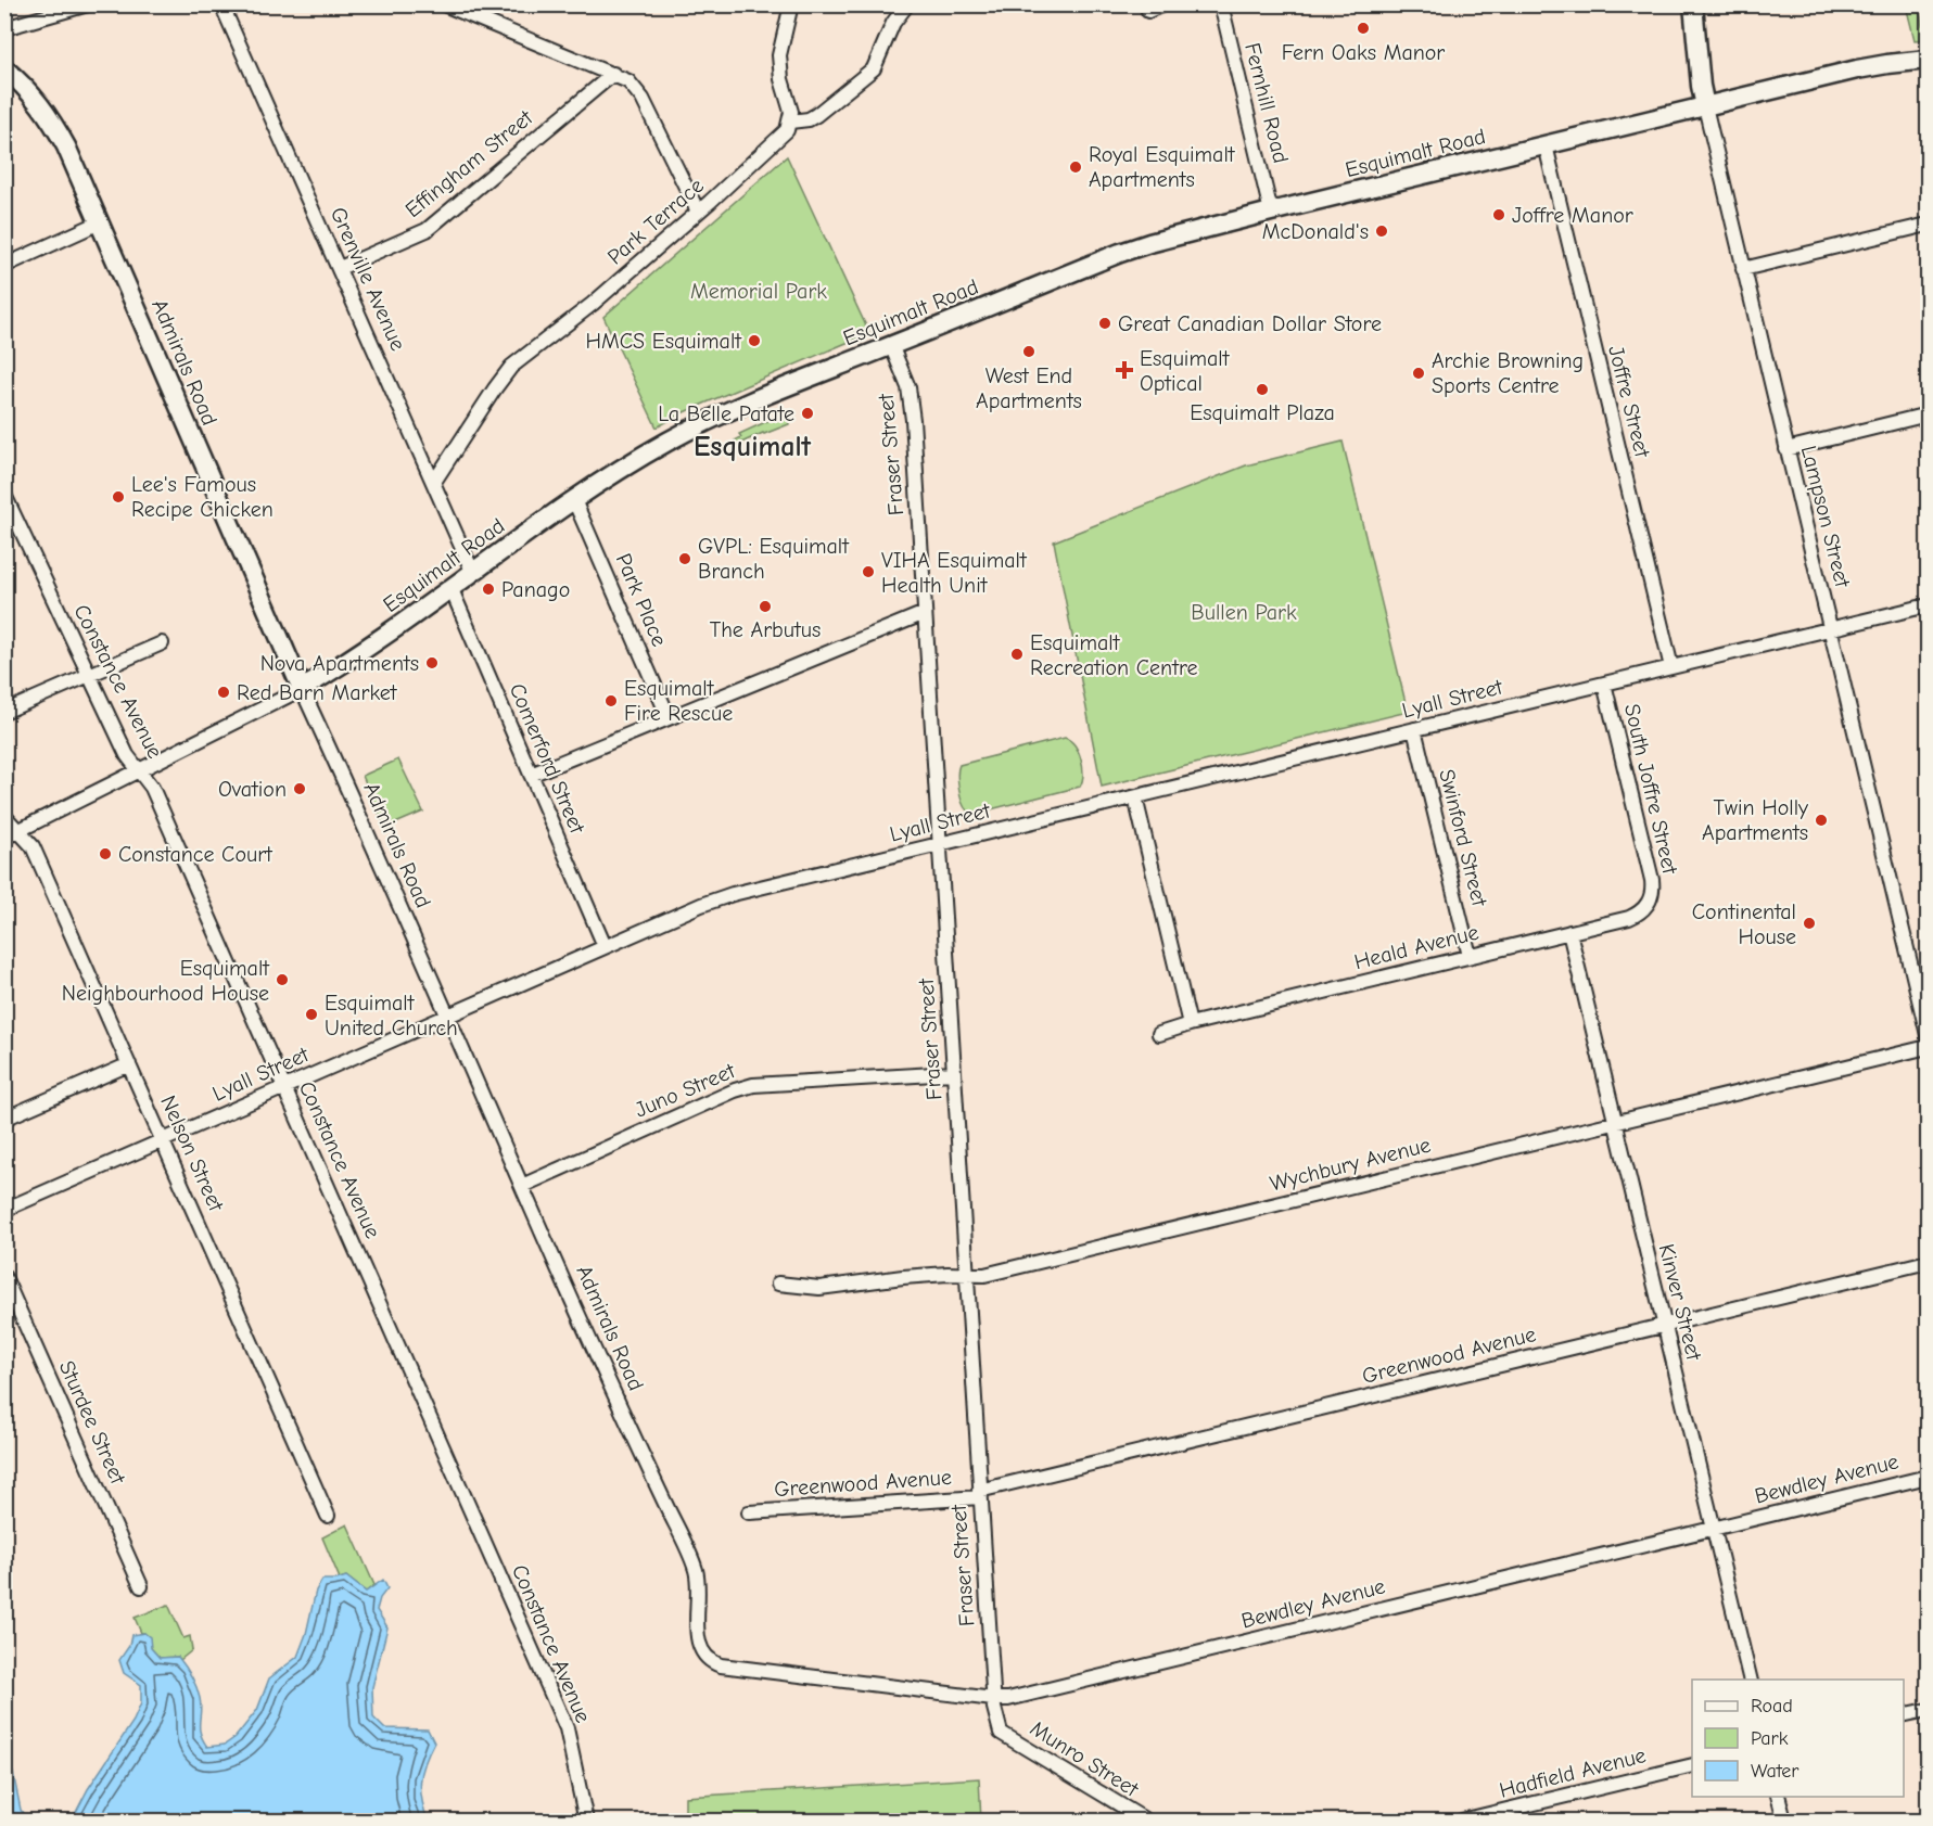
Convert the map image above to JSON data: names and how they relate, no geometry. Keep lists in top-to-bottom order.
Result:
{
  "streets": {
    "main road": ["Esquimalt Road", "Admirals Road", "Lampson Street"],
    "street": [
      "Fernhill Road",
      "Effingham Street",
      "Park Terrace",
      "Grenville Avenue",
      "Joffre Street",
      "Fraser Street",
      "Park Place",
      "Constance Avenue",
      "Lyall Street",
      "Comerford Street",
      "South Joffre Street",
      "Swinford Street",
      "Heald Avenue",
      "Juno Street",
      "Nelson Street",
      "Wychbury Avenue",
      "Kinver Street",
      "Greenwood Avenue",
      "Sturdee Street",
      "Bewdley Avenue",
      "Munro Street",
      "Hadfield Avenue"
    ]
  },
  "crossings": [
    ["Fernhill Road", "Esquimalt Road"],
    ["Esquimalt Road", "Grenville Avenue"],
    ["Esquimalt Road", "Admirals Road"],
    ["Esquimalt Road", "Joffre Street"],
    ["Esquimalt Road", "Fraser Street"],
    ["Esquimalt Road", "Lampson Street"],
    ["Esquimalt Road", "Park Place"],
    ["Esquimalt Road", "Constance Avenue"],
    ["Esquimalt Road", "Comerford Street"],
    ["Esquimalt Road", "Nelson Street"],
    ["Effingham Street", "Grenville Avenue"],
    ["Park Terrace", "Grenville Avenue"],
    ["Admirals Road", "Lyall Street"],
    ["Admirals Road", "Juno Street"],
    ["Admirals Road", "Bewdley Avenue"],
    ["Joffre Street", "Lyall Street"],
    ["Fraser Street", "Lyall Street"],
    ["Fraser Street", "Juno Street"],
    ["Fraser Street", "Wychbury Avenue"],
    ["Fraser Street", "Greenwood Avenue"],
    ["Fraser Street", "Bewdley Avenue"],
    ["Fraser Street", "Munro Street"],
    ["Lampson Street", "Lyall Street"],
    ["Constance Avenue", "Lyall Street"],
    ["Lyall Street", "Comerford Street"],
    ["Lyall Street", "South Joffre Street"],
    ["Lyall Street", "Swinford Street"],
    ["Lyall Street", "Nelson Street"],
    ["South Joffre Street", "Heald Avenue"],
    ["Swinford Street", "Heald Avenue"],
    ["Heald Avenue", "Kinver Street"],
    ["Wychbury Avenue", "Kinver Street"],
    ["Kinver Street", "Greenwood Avenue"],
    ["Kinver Street", "Bewdley Avenue"]
  ],
  "districts": ["Esquimalt"],
  "parks": ["Memorial Park", "Bullen Park"],
  "places": {
    "other": [
      "Fern Oaks Manor",
      "Royal Esquimalt Apartments",
      "Joffre Manor",
      "McDonald's",
      "Great Canadian Dollar Store",
      "HMCS Esquimalt",
      "West End Apartments",
      "Archie Browning Sports Centre",
      "Esquimalt Plaza",
      "La Belle Patate",
      "Lee's Famous Recipe Chicken",
      "GVPL: Esquimalt Branch",
      "VIHA Esquimalt Health Unit",
      "Panago",
      "The Arbutus",
      "Esquimalt Recreation Centre",
      "Nova Apartments",
      "Red Barn Market",
      "Esquimalt Fire Rescue",
      "Ovation",
      "Twin Holly Apartments",
      "Constance Court",
      "Continental House",
      "Esquimalt Neighbourhood House",
      "Esquimalt United Church"
    ],
    "health": ["Esquimalt Optical"]
  },
  "legend": ["Road", "Park", "Water"]
}
